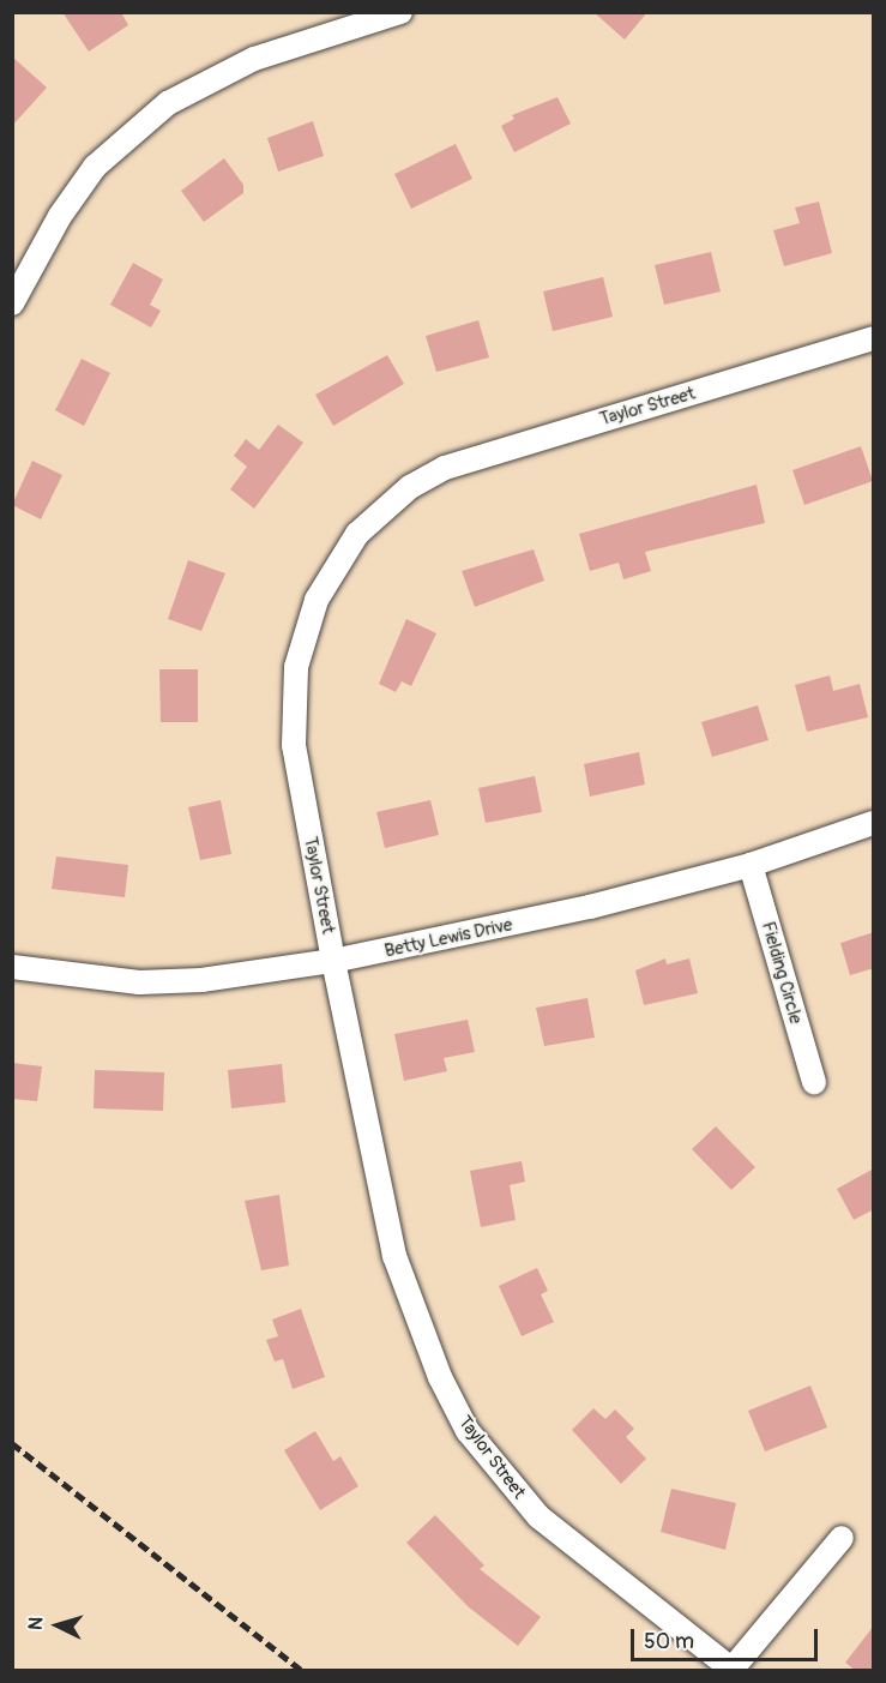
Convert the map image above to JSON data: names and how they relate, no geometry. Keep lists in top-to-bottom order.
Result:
{
  "streets": {
    "street": ["Taylor Street", "Betty Lewis Drive", "Fielding Circle"]
  },
  "crossings": [
    ["Taylor Street", "Betty Lewis Drive"],
    ["Betty Lewis Drive", "Fielding Circle"]
  ],
  "scale_bar": "50 m",
  "north": "left"
}
